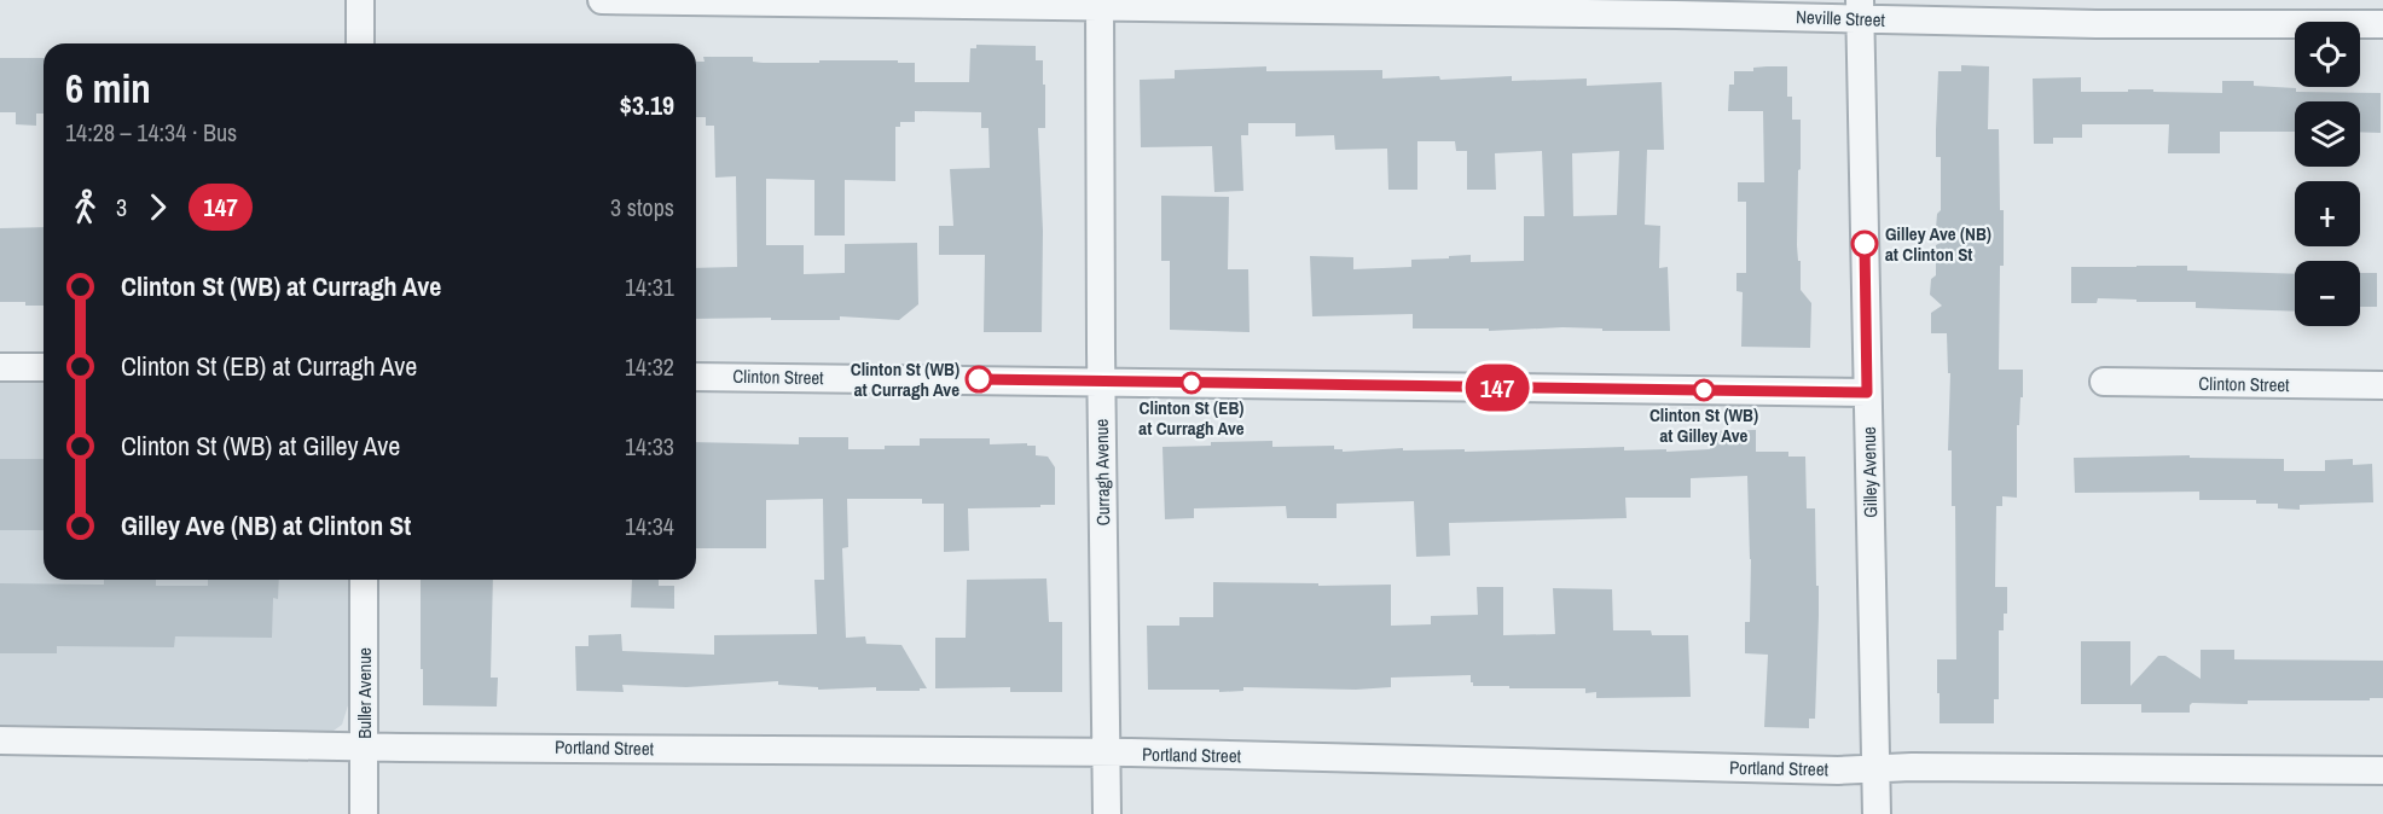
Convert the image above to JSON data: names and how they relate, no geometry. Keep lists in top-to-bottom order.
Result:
{
  "streets": {
    "street": [
      "Neville Street",
      "Clinton Street",
      "Curragh Avenue",
      "Gilley Avenue",
      "Buller Avenue",
      "Portland Street"
    ]
  },
  "crossings": [
    ["Neville Street", "Curragh Avenue"],
    ["Neville Street", "Gilley Avenue"],
    ["Clinton Street", "Curragh Avenue"],
    ["Clinton Street", "Gilley Avenue"],
    ["Curragh Avenue", "Portland Street"],
    ["Gilley Avenue", "Portland Street"],
    ["Buller Avenue", "Portland Street"]
  ],
  "places": [
    "Gilley Ave (NB) at Clinton St",
    "Clinton St (WB) at Curragh Ave",
    "Clinton St (EB) at Curragh Ave",
    "Clinton St (WB) at Gilley Ave"
  ],
  "lines": ["bus line 147"],
  "page": {
    "on_map": "147",
    "map_buttons": ["+", "−"],
    "heading": ["6 min", "14:28 – 14:34 · Bus", "$3.19"],
    "legs": ["3", "147", "3 stops"],
    "list": [
      {
        "name": "Clinton St (WB) at Curragh Ave",
        "value": "14:31"
      },
      {
        "name": "Clinton St (EB) at Curragh Ave",
        "value": "14:32"
      },
      {
        "name": "Clinton St (WB) at Gilley Ave",
        "value": "14:33"
      },
      {
        "name": "Gilley Ave (NB) at Clinton St",
        "value": "14:34"
      }
    ]
  }
}
